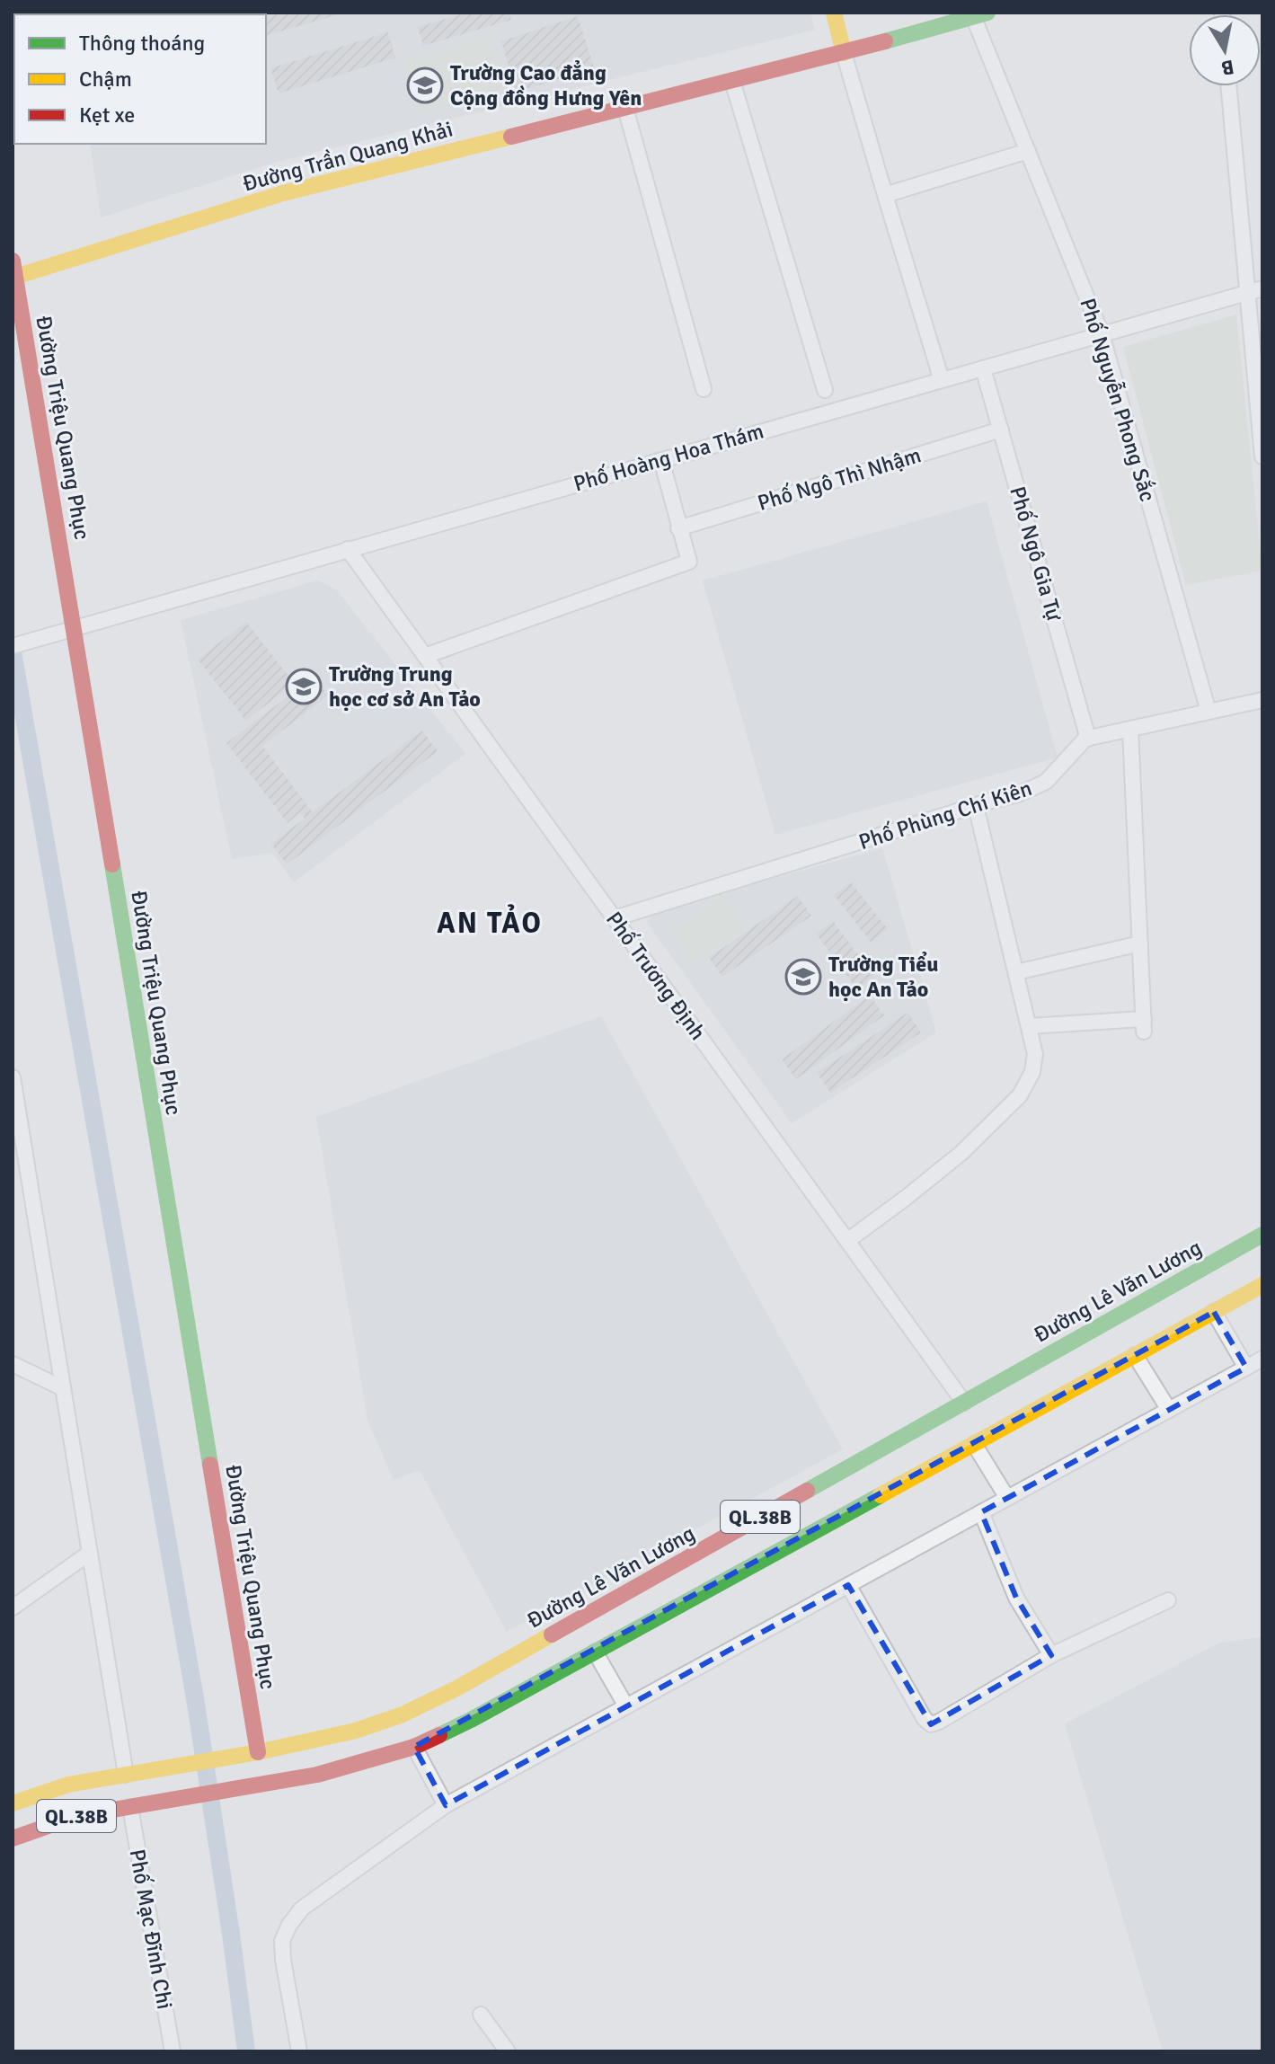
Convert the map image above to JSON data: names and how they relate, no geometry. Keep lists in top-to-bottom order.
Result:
{
  "streets": {
    "main road": [
      "Đường Trần Quang Khải",
      "Đường Triệu Quang Phục",
      "Đường Lê Văn Lương",
      "QL.38B"
    ],
    "street": [
      "Phố Nguyễn Phong Sắc",
      "Phố Hoàng Hoa Thám",
      "Phố Ngô Thì Nhậm",
      "Phố Ngô Gia Tự",
      "Phố Phùng Chí Kiên",
      "Phố Trương Định",
      "Phố Mạc Đĩnh Chi"
    ]
  },
  "crossings": [
    ["Đường Trần Quang Khải", "Phố Nguyễn Phong Sắc"],
    ["Đường Trần Quang Khải", "Đường Triệu Quang Phục"],
    ["Phố Nguyễn Phong Sắc", "Phố Hoàng Hoa Thám"],
    ["Đường Triệu Quang Phục", "Phố Hoàng Hoa Thám"],
    ["Đường Triệu Quang Phục", "Đường Lê Văn Lương"],
    ["Phố Hoàng Hoa Thám", "Phố Ngô Gia Tự"],
    ["Phố Hoàng Hoa Thám", "Phố Trương Định"],
    ["Phố Ngô Thì Nhậm", "Phố Ngô Gia Tự"],
    ["Phố Ngô Gia Tự", "Phố Phùng Chí Kiên"],
    ["Phố Phùng Chí Kiên", "Phố Trương Định"],
    ["Phố Trương Định", "Đường Lê Văn Lương"],
    ["QL.38B", "Phố Mạc Đĩnh Chi"]
  ],
  "districts": ["AN TẢO"],
  "places": {
    "school or university": ["Trường Cao đẳng Cộng đồng Hưng Yên", "Trường Trung học cơ sở An Tảo", "Trường Tiểu học An Tảo"]
  },
  "legend": ["Thông thoáng", "Chậm", "Kẹt xe"],
  "north": "bottom"
}
